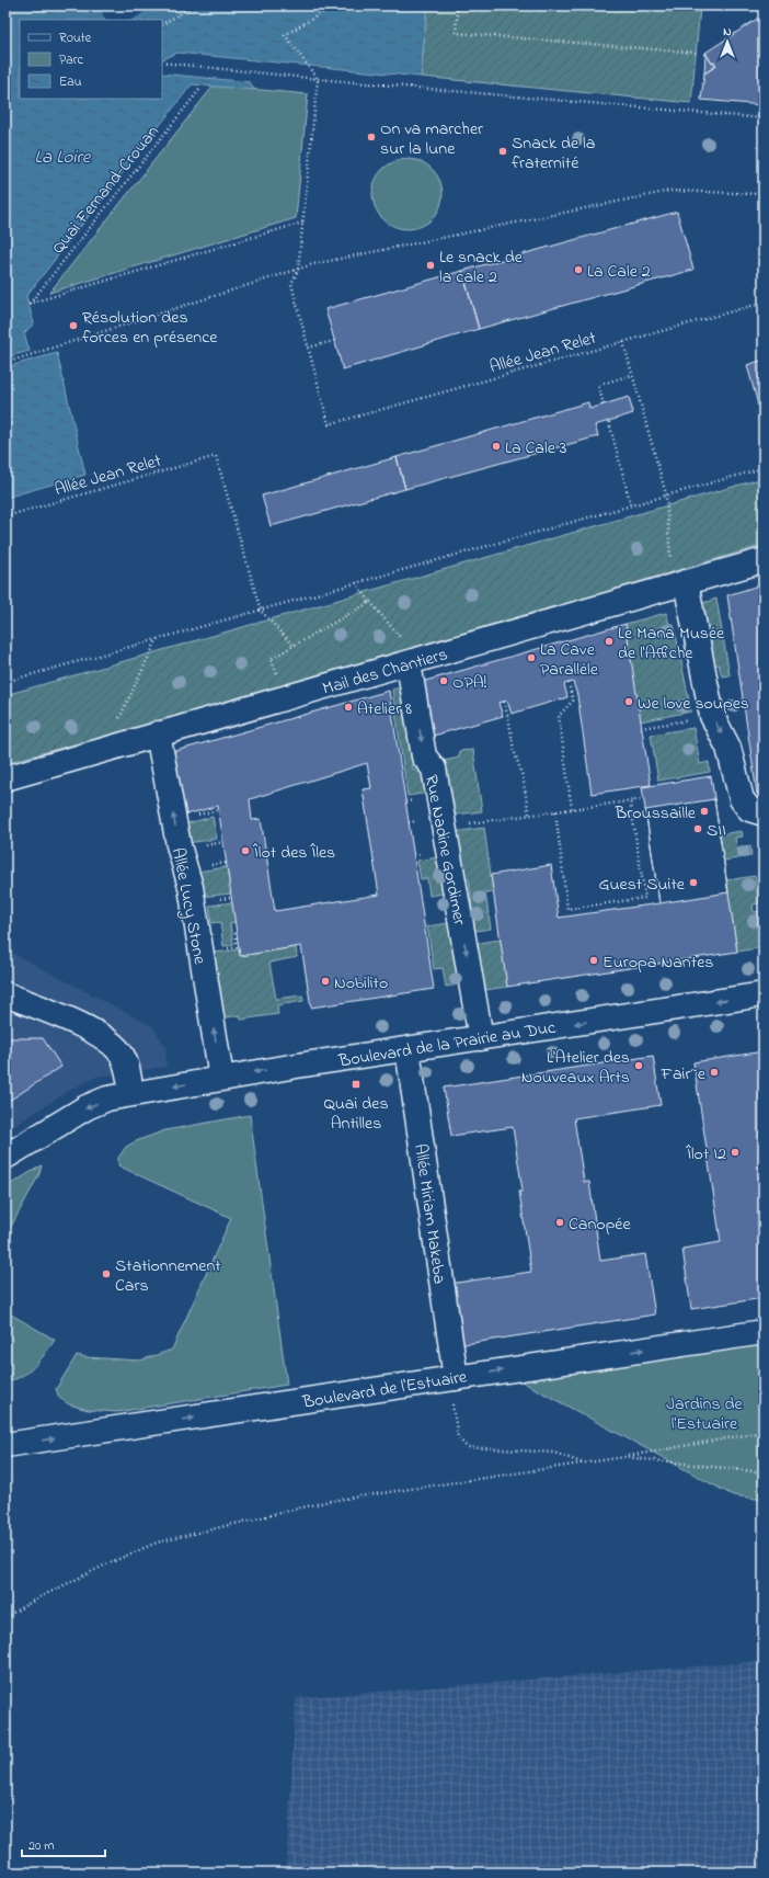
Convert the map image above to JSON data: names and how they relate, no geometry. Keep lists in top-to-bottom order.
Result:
{
  "streets": {
    "street": [
      "Mail des Chantiers",
      "Rue Nadine Gordimer",
      "Allée Lucy Stone",
      "Boulevard de la Prairie au Duc",
      "Allée Miriam Makeba",
      "Boulevard de l'Estuaire"
    ],
    "path": ["Quai Fernand-Crouan", "Allée Jean Relet"]
  },
  "crossings": [
    ["Mail des Chantiers", "Rue Nadine Gordimer"],
    ["Mail des Chantiers", "Allée Lucy Stone"],
    ["Rue Nadine Gordimer", "Boulevard de la Prairie au Duc"],
    ["Allée Lucy Stone", "Boulevard de la Prairie au Duc"],
    ["Boulevard de la Prairie au Duc", "Allée Miriam Makeba"],
    ["Allée Miriam Makeba", "Boulevard de l'Estuaire"]
  ],
  "one_way": [
    "Rue Nadine Gordimer",
    "Allée Lucy Stone",
    "Boulevard de la Prairie au Duc",
    "Boulevard de l'Estuaire"
  ],
  "water": ["La Loire"],
  "parks": ["Jardins de l'Estuaire"],
  "places": {
    "other": [
      "On va marcher sur la lune",
      "Snack de la fraternité",
      "Le snack de la cale 2",
      "La Cale 2",
      "Résolution des forces en présence",
      "La Cale 3",
      "Le Mana Musée de l'Affiche",
      "La Cave Parallèle",
      "OPA!",
      "We love soupes",
      "Atelier 8",
      "Broussaille",
      "SII",
      "Îlot des Îles",
      "Guest Suite",
      "Europa Nantes",
      "Nobilito",
      "L'Atelier des Nouveaux Arts",
      "Fair~e",
      "Îlot I2",
      "Canopée",
      "Stationnement Cars"
    ],
    "transit": ["Quai des Antilles"]
  },
  "legend": ["Route", "Parc", "Eau"],
  "scale_bar": "20 m",
  "north": "top"
}
